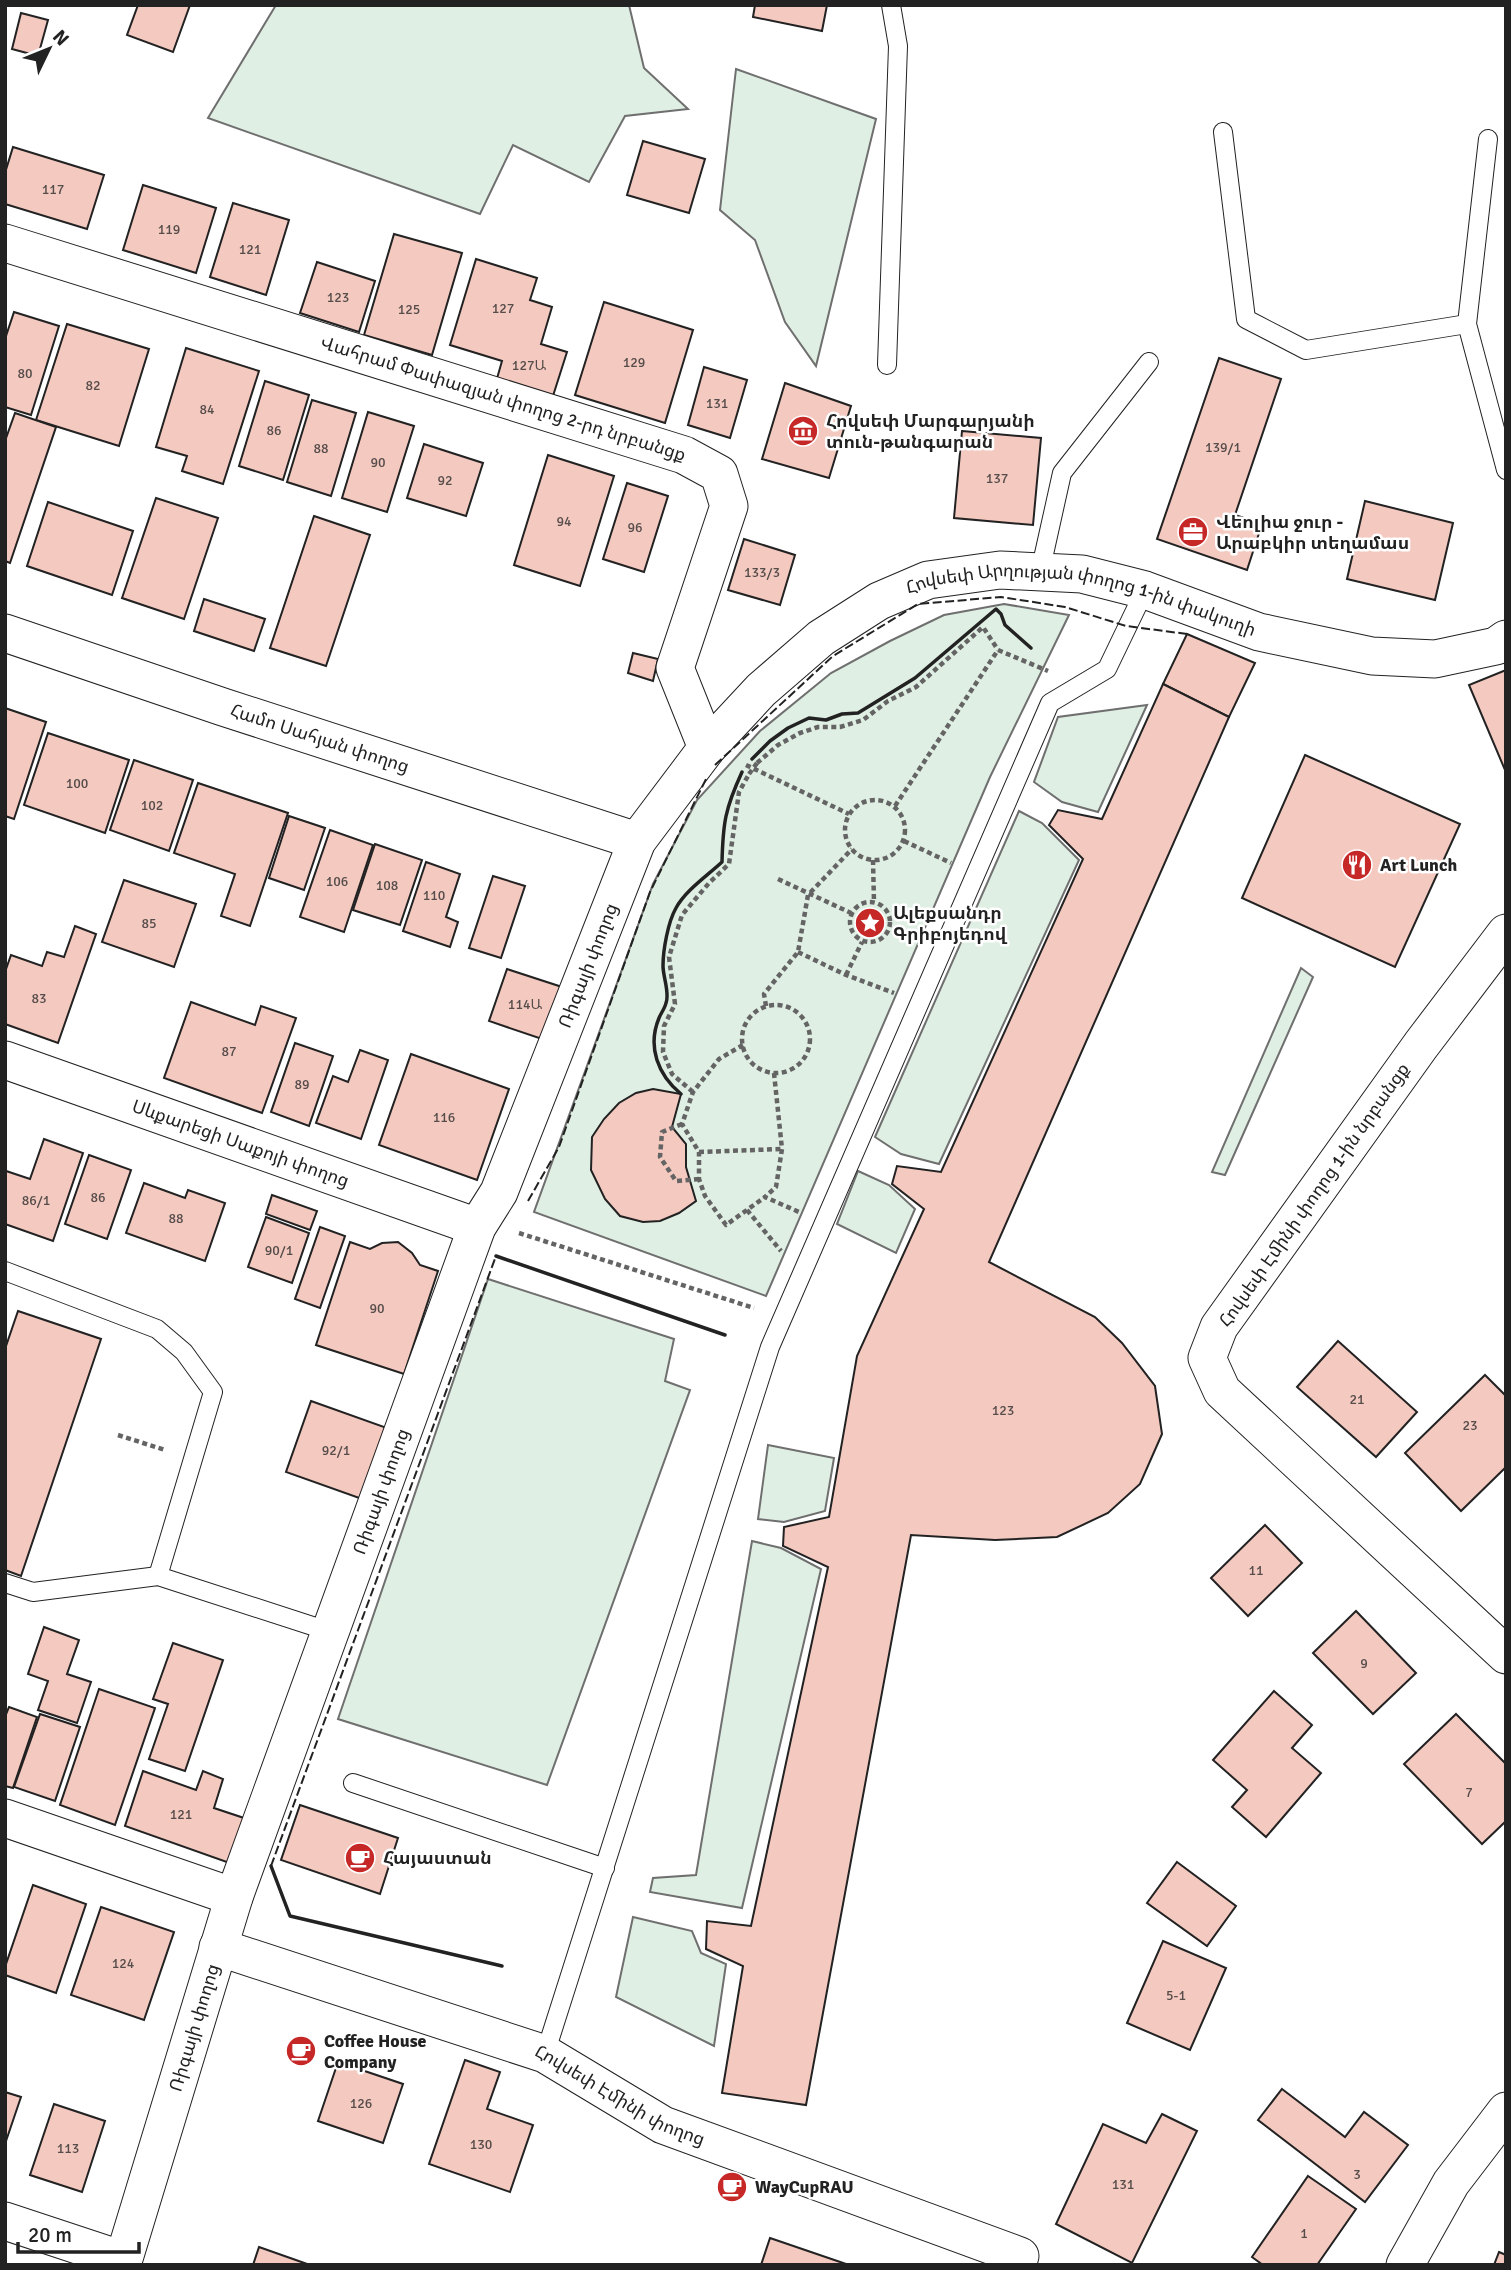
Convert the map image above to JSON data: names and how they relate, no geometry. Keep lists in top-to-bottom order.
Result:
{
  "streets": {
    "street": [
      "Վահրամ Փափազյան փողոց 2-րդ նրբանցք",
      "Հովսեփ Արղության փողոց 1-ին փակուղի",
      "Համո Սահյան փողոց",
      "Ռիգայի փողոց",
      "Սևքարեցի Սաքոյի փողոց",
      "Հովսեփ Էմինի փողոց 1-ին նրբանցք",
      "Հովսեփ Էմինի փողոց"
    ]
  },
  "crossings": [
    ["Վահրամ Փափազյան փողոց 2-րդ նրբանցք", "Հովսեփ Արղության փողոց 1-ին փակուղի"],
    ["Վահրամ Փափազյան փողոց 2-րդ նրբանցք", "Ռիգայի փողոց"],
    ["Հովսեփ Արղության փողոց 1-ին փակուղի", "Ռիգայի փողոց"],
    ["Համո Սահյան փողոց", "Ռիգայի փողոց"],
    ["Ռիգայի փողոց", "Սևքարեցի Սաքոյի փողոց"],
    ["Ռիգայի փողոց", "Հովսեփ Էմինի փողոց"]
  ],
  "places": {
    "museum": ["Հովսեփ Մարգարյանի տուն-թանգարան"],
    "office": ["Վեոլիա ջուր - Արաբկիր տեղամաս"],
    "restaurant": ["Art Lunch"],
    "place": ["Ալեքսանդր Գրիբոյեդով"],
    "cafe": ["Հայաստան", "Coffee House Company", "WayCupRAU"]
  },
  "house_numbers": [
    "117",
    "119",
    "121",
    "123",
    "127",
    "125",
    "129",
    "127Ա",
    "80",
    "82",
    "131",
    "84",
    "86",
    "139/1",
    "88",
    "90",
    "137",
    "92",
    "94",
    "96",
    "133/3",
    "100",
    "102",
    "106",
    "108",
    "110",
    "85",
    "83",
    "114Ա",
    "87",
    "89",
    "116",
    "86",
    "86/1",
    "88",
    "90/1",
    "90",
    "21",
    "123",
    "23",
    "92/1",
    "11",
    "9",
    "7",
    "121",
    "124",
    "5-1",
    "126",
    "130",
    "113",
    "3",
    "131",
    "1"
  ],
  "scale_bar": "20 m",
  "north": "top right"
}
